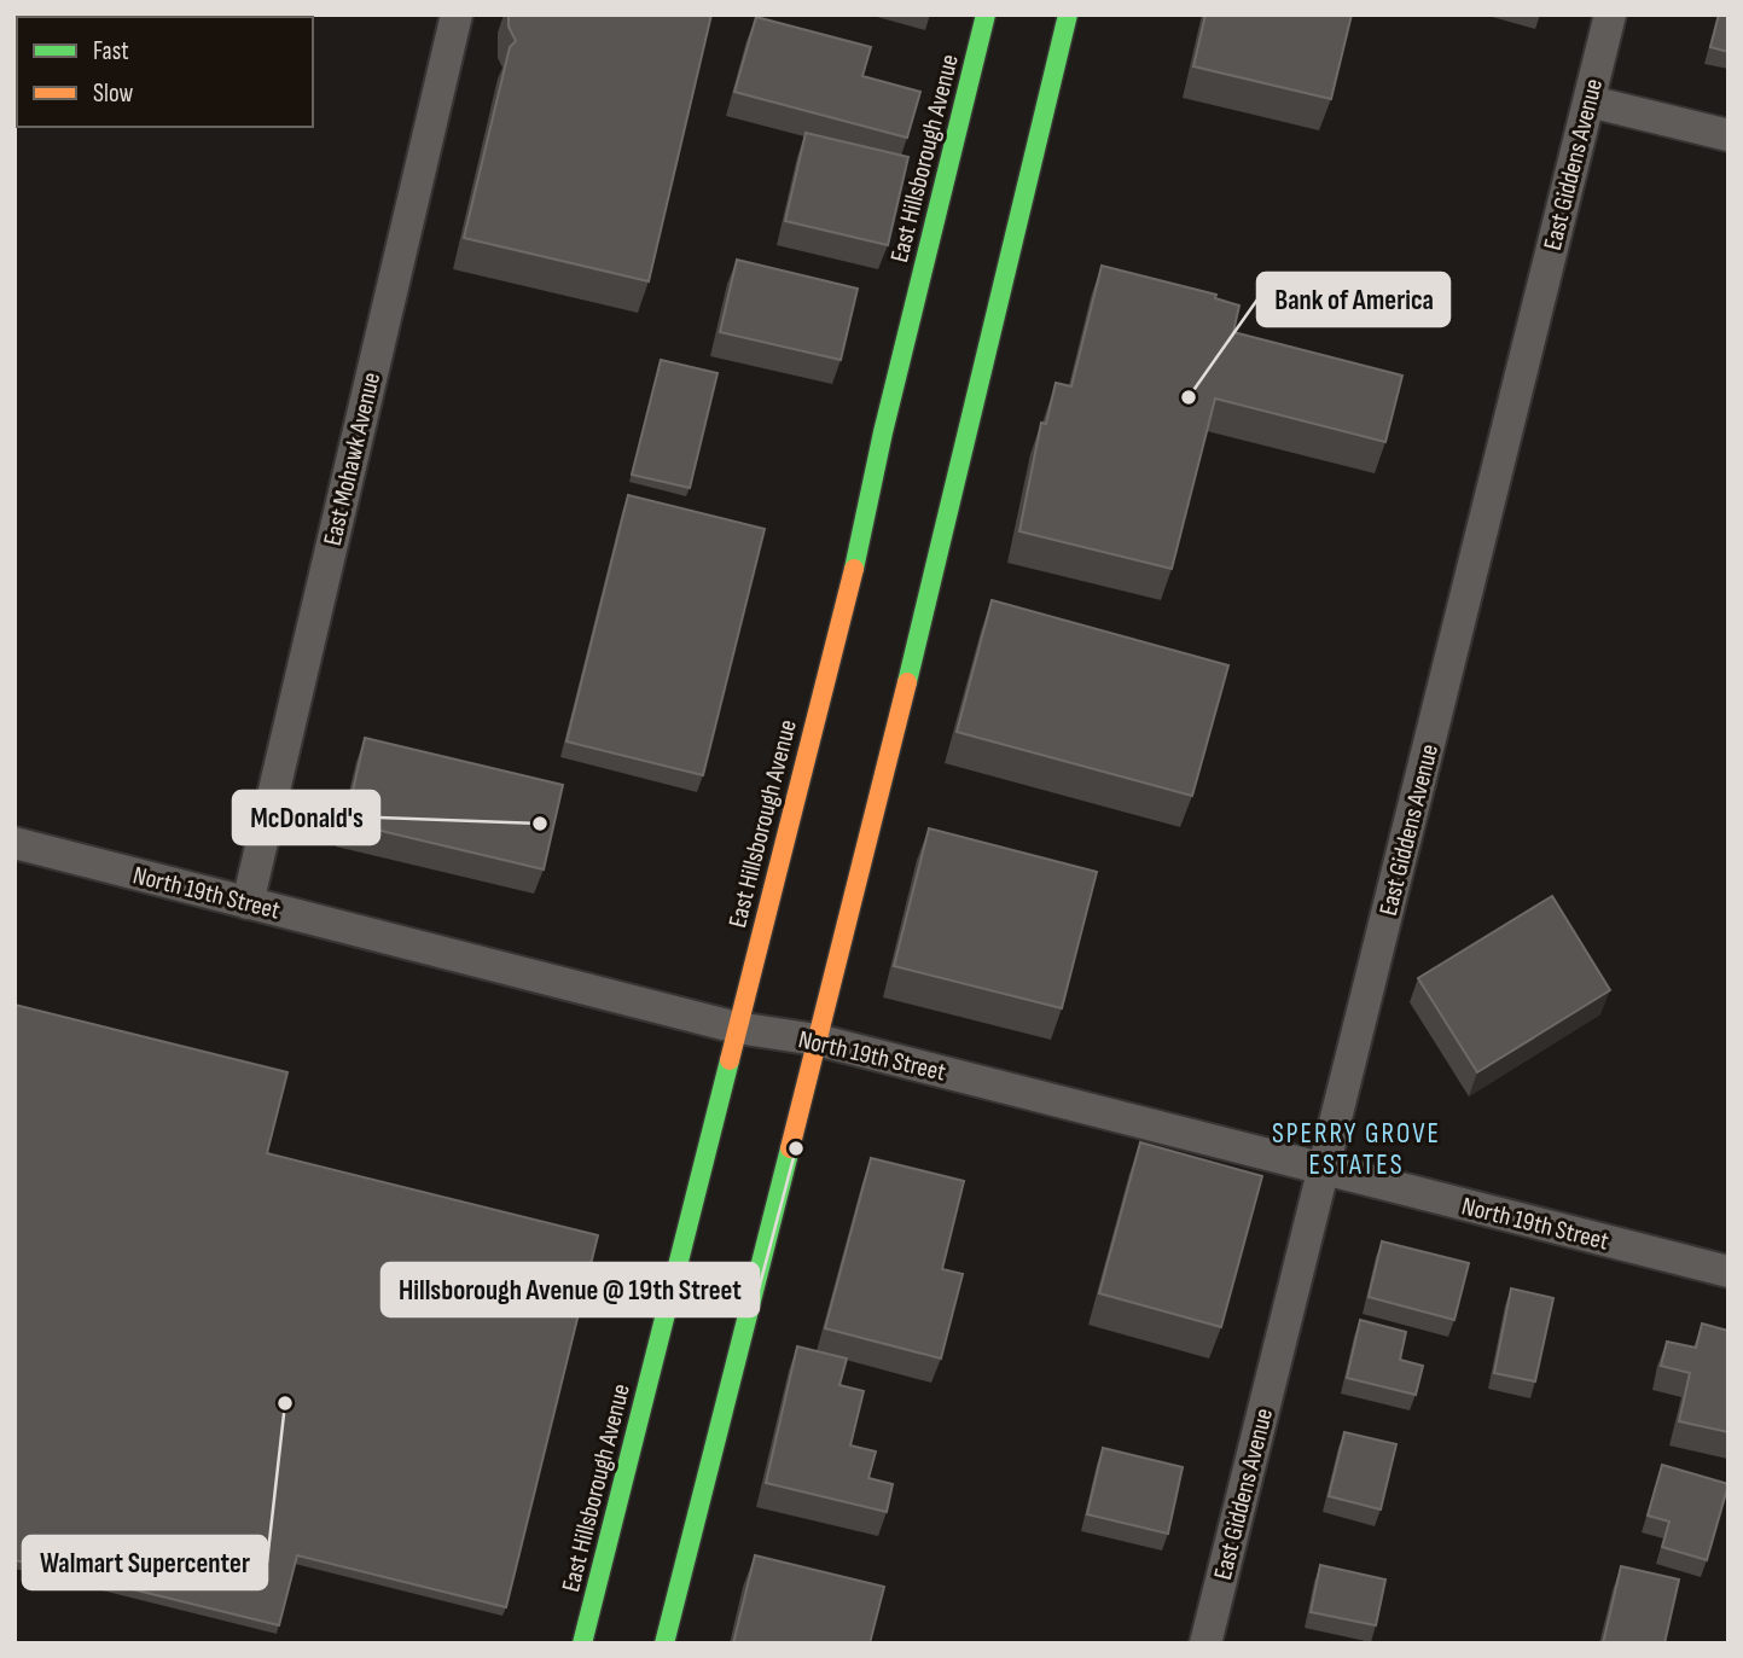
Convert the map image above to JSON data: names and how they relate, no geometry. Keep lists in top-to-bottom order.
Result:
{
  "streets": {
    "main road": ["East Hillsborough Avenue"],
    "street": ["East Giddens Avenue", "East Mohawk Avenue", "North 19th Street"]
  },
  "crossings": [
    ["East Hillsborough Avenue", "North 19th Street"],
    ["East Giddens Avenue", "North 19th Street"],
    ["East Mohawk Avenue", "North 19th Street"]
  ],
  "districts": ["SPERRY GROVE ESTATES"],
  "places": [
    "Bank of America",
    "McDonald's",
    "Hillsborough Avenue @ 19th Street",
    "Walmart Supercenter"
  ],
  "legend": ["Fast", "Slow"]
}
